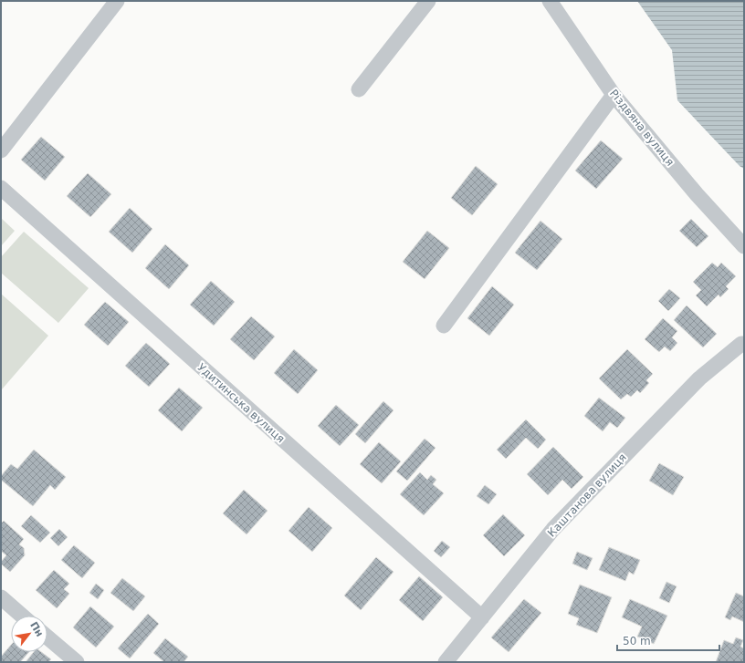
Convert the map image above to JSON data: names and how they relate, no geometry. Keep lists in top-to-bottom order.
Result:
{
  "streets": {
    "street": ["Різдвяна вулиця", "Удитинська вулиця", "Каштанова вулиця"]
  },
  "crossings": [
    ["Удитинська вулиця", "Каштанова вулиця"]
  ],
  "scale_bar": "50 m",
  "north": "top right"
}
